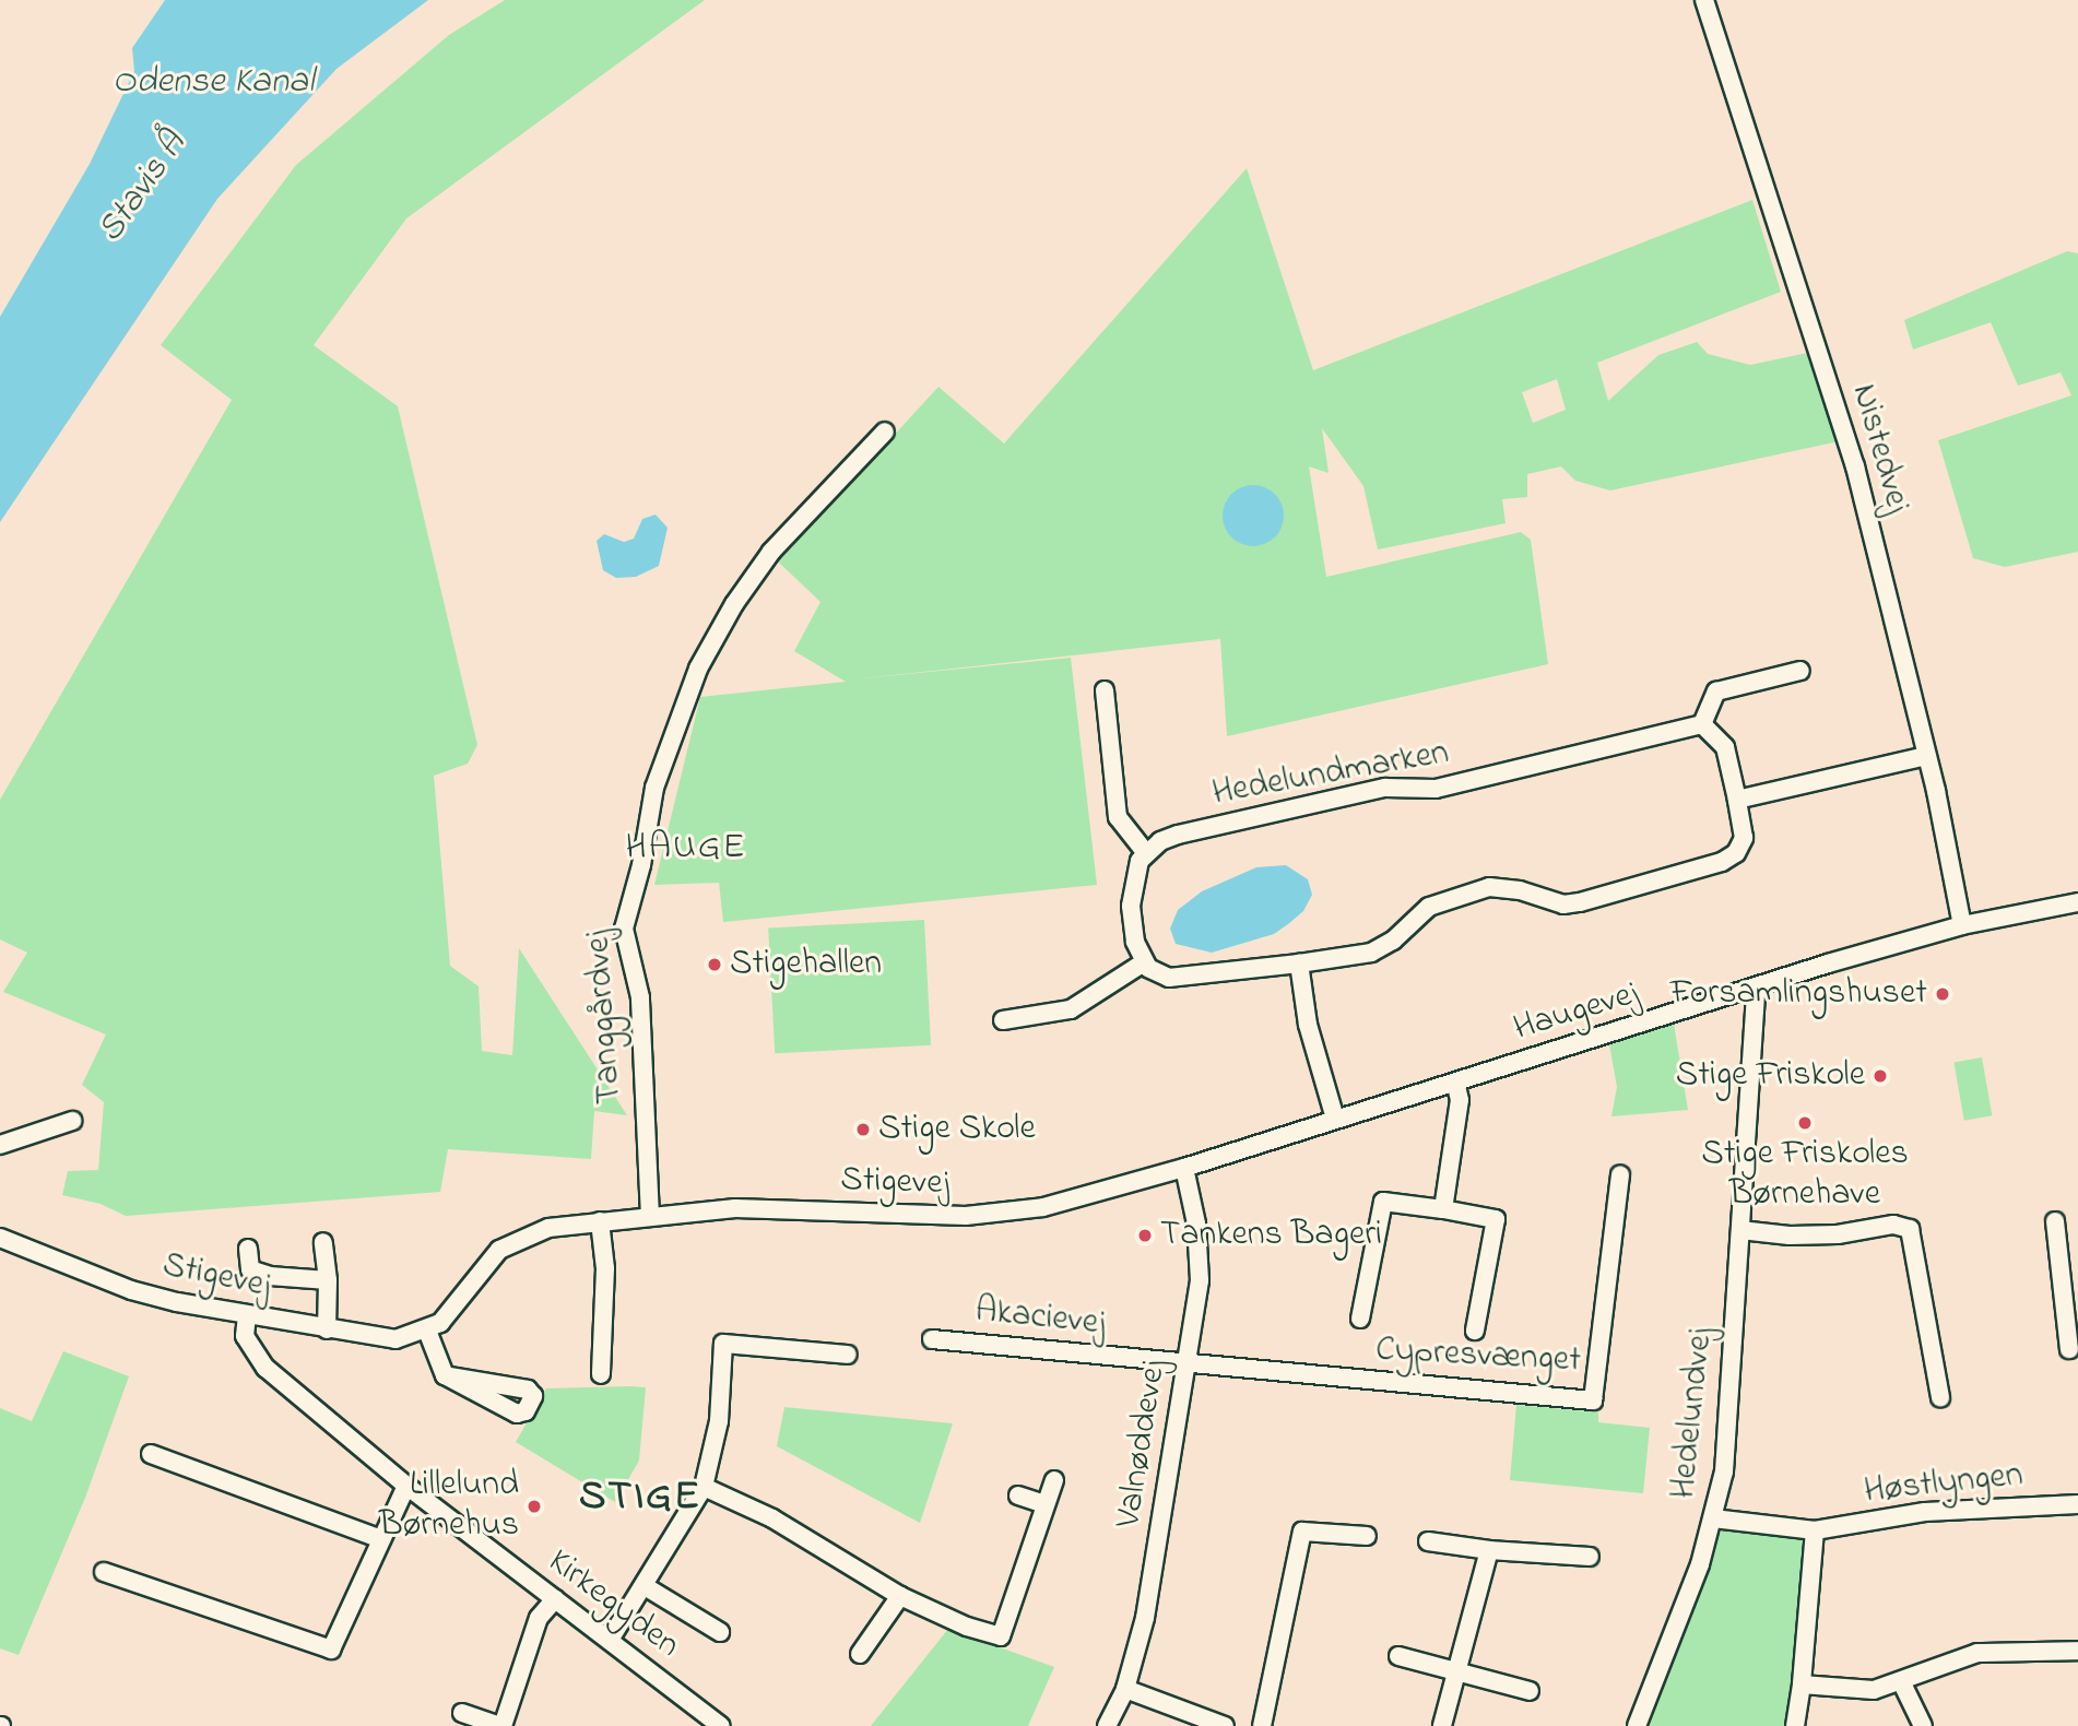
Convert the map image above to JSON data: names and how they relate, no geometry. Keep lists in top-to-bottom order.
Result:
{
  "streets": {
    "street": [
      "Nistedvej",
      "Hedelundmarken",
      "Haugevej",
      "Tanggårdvej",
      "Stigevej",
      "Akacievej",
      "Cypresvænget",
      "Hedelundvej",
      "Valnøddevej",
      "Høstlyngen",
      "Kirkegyden"
    ]
  },
  "crossings": [
    ["Nistedvej", "Haugevej"],
    ["Haugevej", "Stigevej"],
    ["Haugevej", "Hedelundvej"],
    ["Haugevej", "Valnøddevej"],
    ["Tanggårdvej", "Stigevej"],
    ["Stigevej", "Valnøddevej"],
    ["Stigevej", "Kirkegyden"],
    ["Akacievej", "Cypresvænget"],
    ["Akacievej", "Valnøddevej"],
    ["Cypresvænget", "Valnøddevej"],
    ["Hedelundvej", "Høstlyngen"]
  ],
  "districts": ["HAUGE", "STIGE"],
  "water": ["Odense Kanal", "Stavis Å"],
  "places": [
    "Stigehallen",
    "Forsamlingshuset",
    "Stige Friskole",
    "Stige Friskoles Børnehave",
    "Stige Skole",
    "Tankens Bageri",
    "Lillelund Børnehus"
  ]
}
